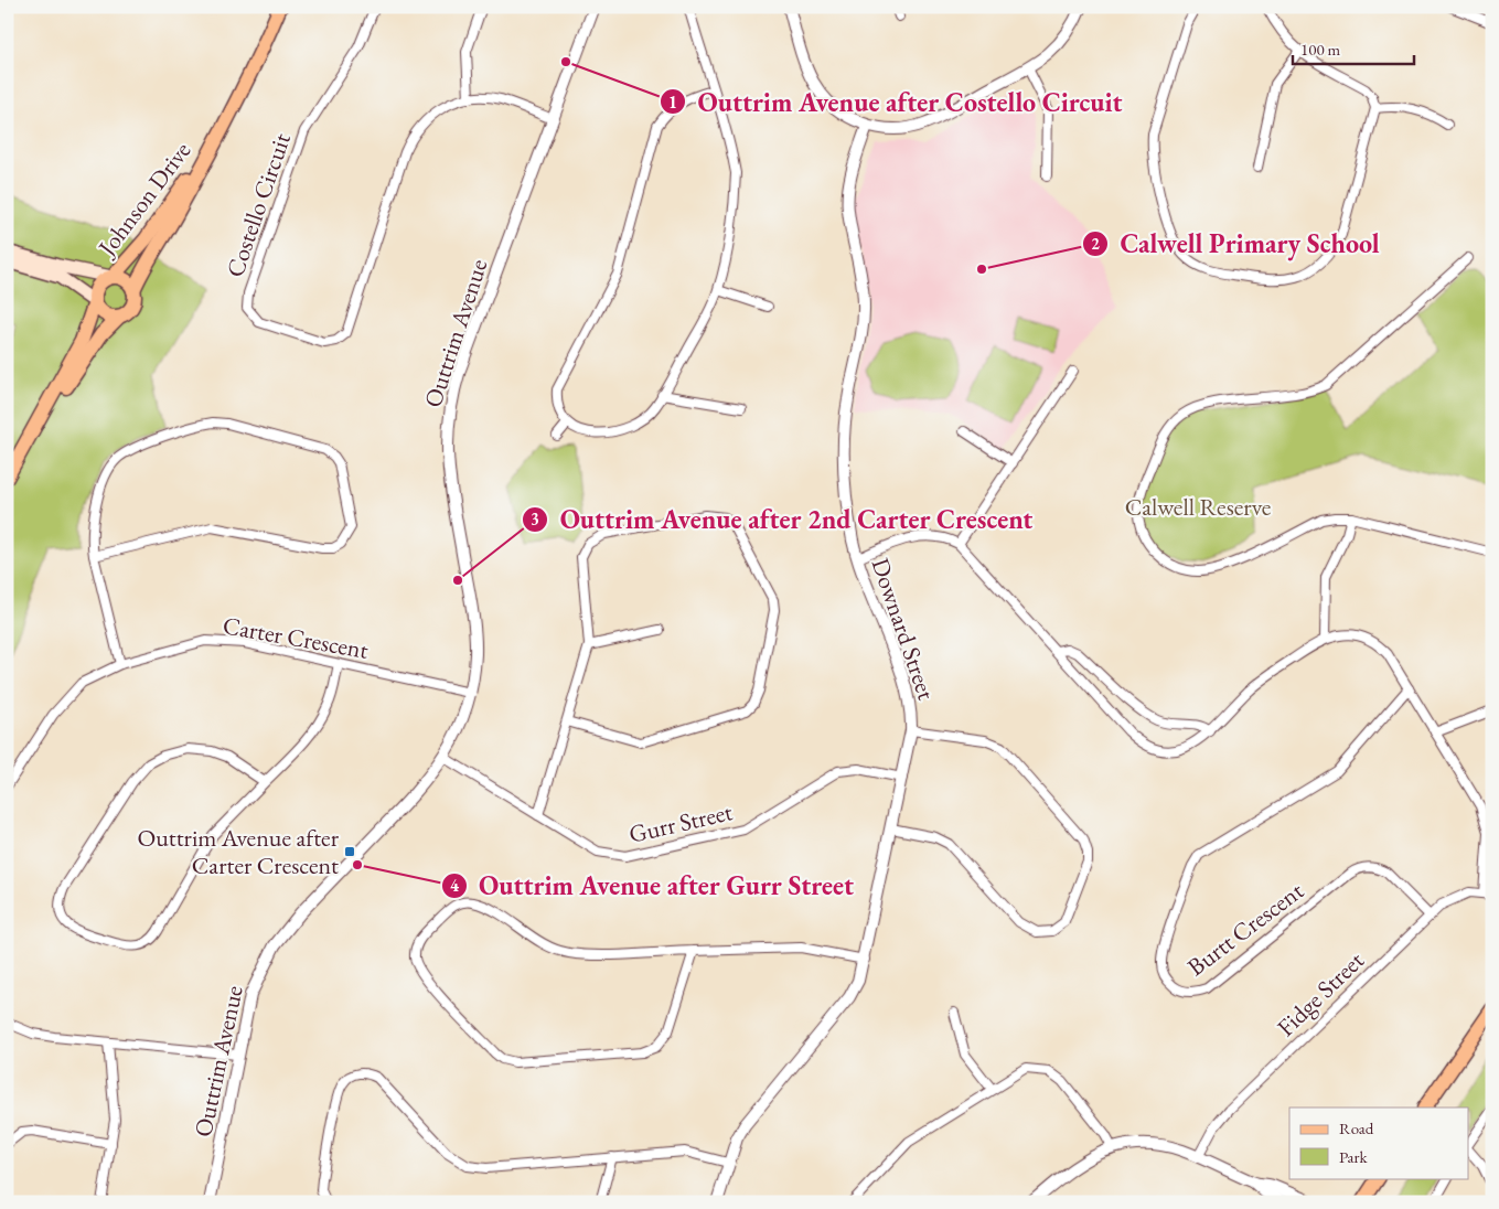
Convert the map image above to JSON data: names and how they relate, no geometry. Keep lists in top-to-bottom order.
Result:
{
  "streets": {
    "main road": ["Johnson Drive"],
    "street": [
      "Costello Circuit",
      "Outtrim Avenue",
      "Downard Street",
      "Carter Crescent",
      "Gurr Street",
      "Burtt Crescent",
      "Fidge Street"
    ]
  },
  "crossings": [
    ["Costello Circuit", "Outtrim Avenue"],
    ["Outtrim Avenue", "Carter Crescent"],
    ["Outtrim Avenue", "Gurr Street"],
    ["Downard Street", "Gurr Street"],
    ["Burtt Crescent", "Fidge Street"]
  ],
  "parks": ["Calwell Reserve"],
  "places": {
    "other": [
      "Outtrim Avenue after Costello Circuit",
      "Calwell Primary School",
      "Outtrim Avenue after 2nd Carter Crescent",
      "Outtrim Avenue after Gurr Street"
    ],
    "transit": ["Outtrim Avenue after Carter Crescent"]
  },
  "legend": ["Road", "Park"],
  "scale_bar": "100 m"
}
